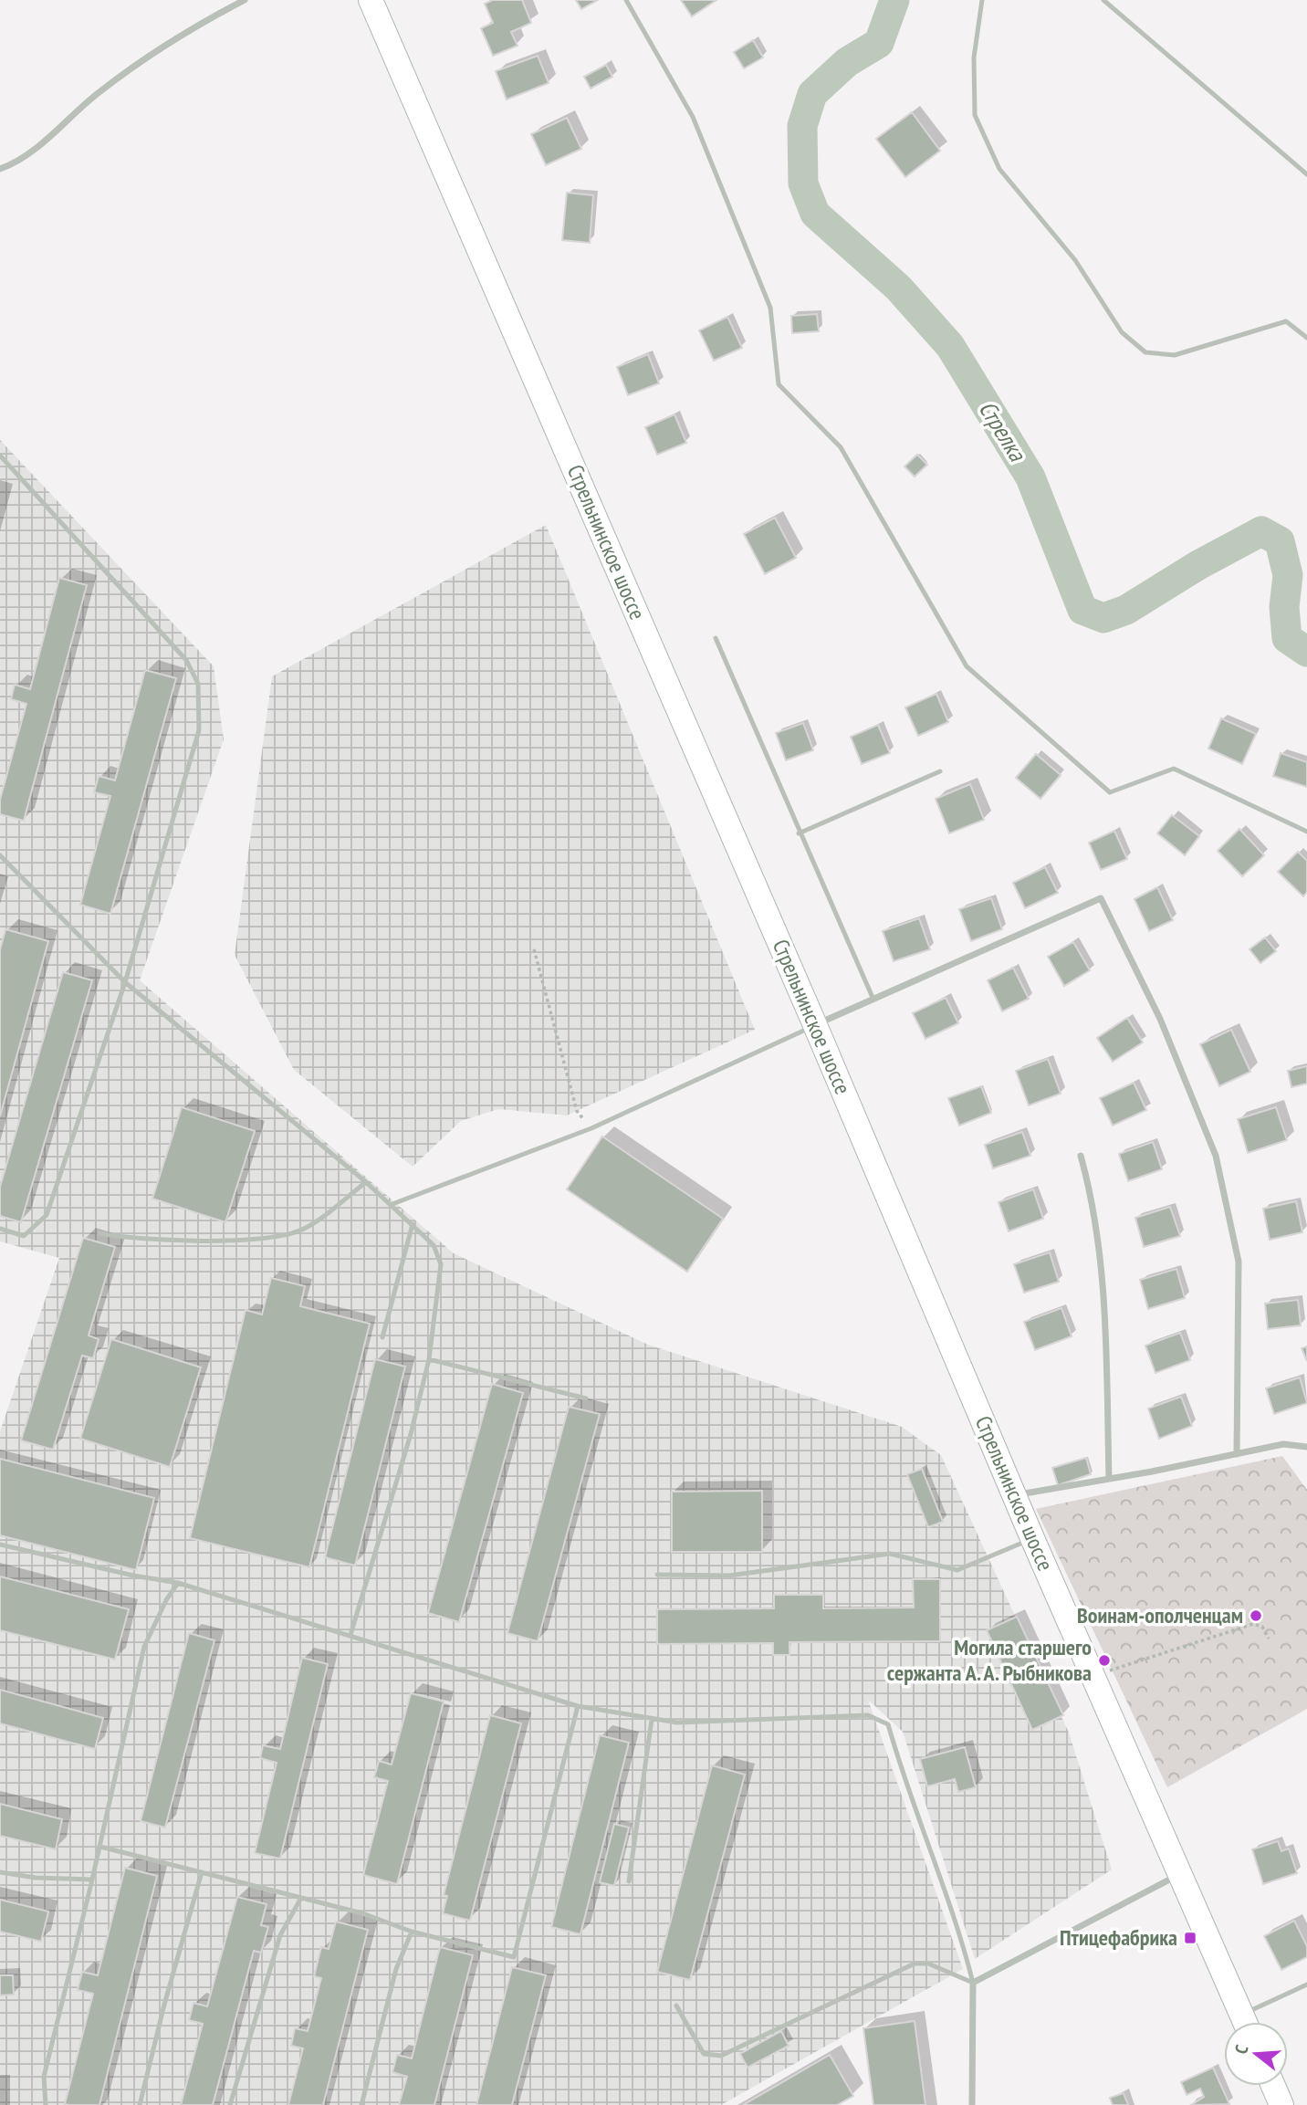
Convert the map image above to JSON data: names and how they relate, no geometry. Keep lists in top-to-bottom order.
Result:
{
  "streets": {
    "main road": ["Стрельнинское шоссе"]
  },
  "water": ["Стрелка"],
  "places": {
    "other": ["Воинам-ополченцам", "Могила старшего сержанта А. А. Рыбникова"],
    "transit": ["Птицефабрика"]
  },
  "north": "left"
}
